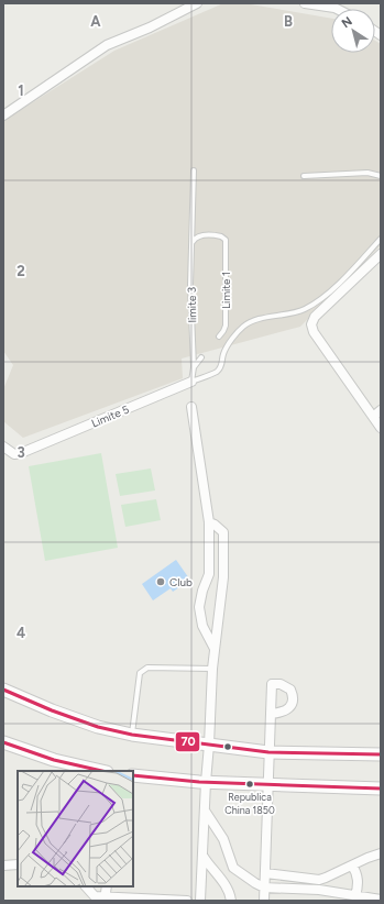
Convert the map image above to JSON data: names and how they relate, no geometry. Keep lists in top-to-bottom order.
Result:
{
  "streets": {
    "street": ["Limite 5"],
    "lane": ["Limite 1", "limite 3"]
  },
  "crossings": [
    ["Limite 1", "limite 3"],
    ["limite 3", "Limite 5"]
  ],
  "places": ["Club", "Republica China 1850"],
  "lines": ["transit line 70"],
  "north": "top left",
  "grid": {
    "columns": ["A", "B"],
    "rows": [
      "1",
      "2",
      "3",
      "4"
    ]
  }
}
